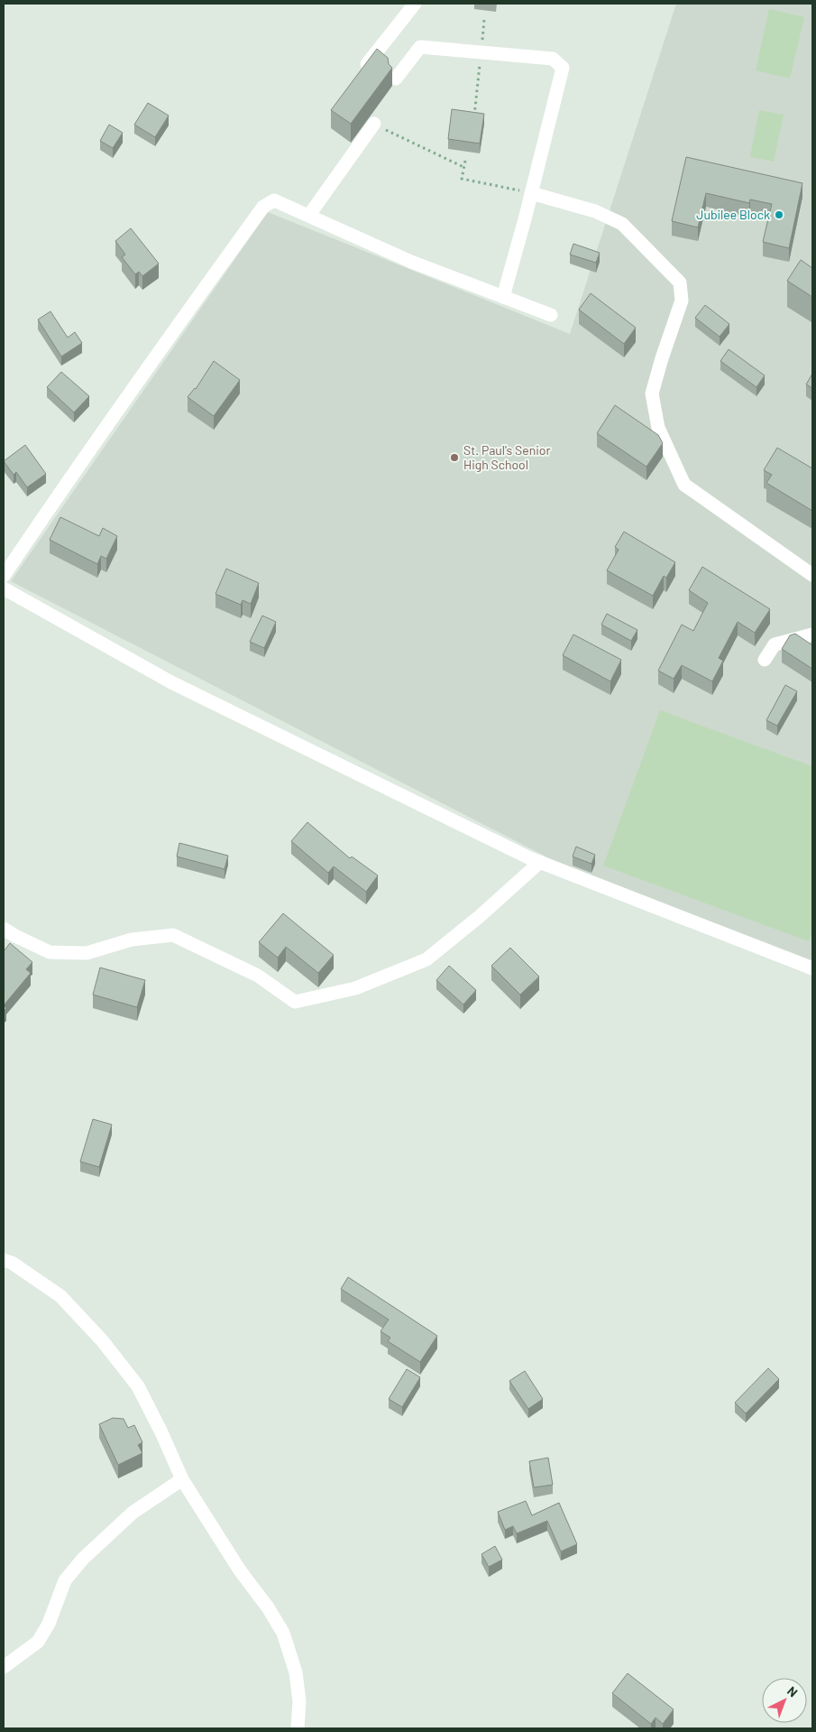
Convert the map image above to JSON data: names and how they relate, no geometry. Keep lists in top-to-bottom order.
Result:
{
  "places": ["Jubilee Block", "St. Paul's Senior High School"],
  "north": "top right"
}
